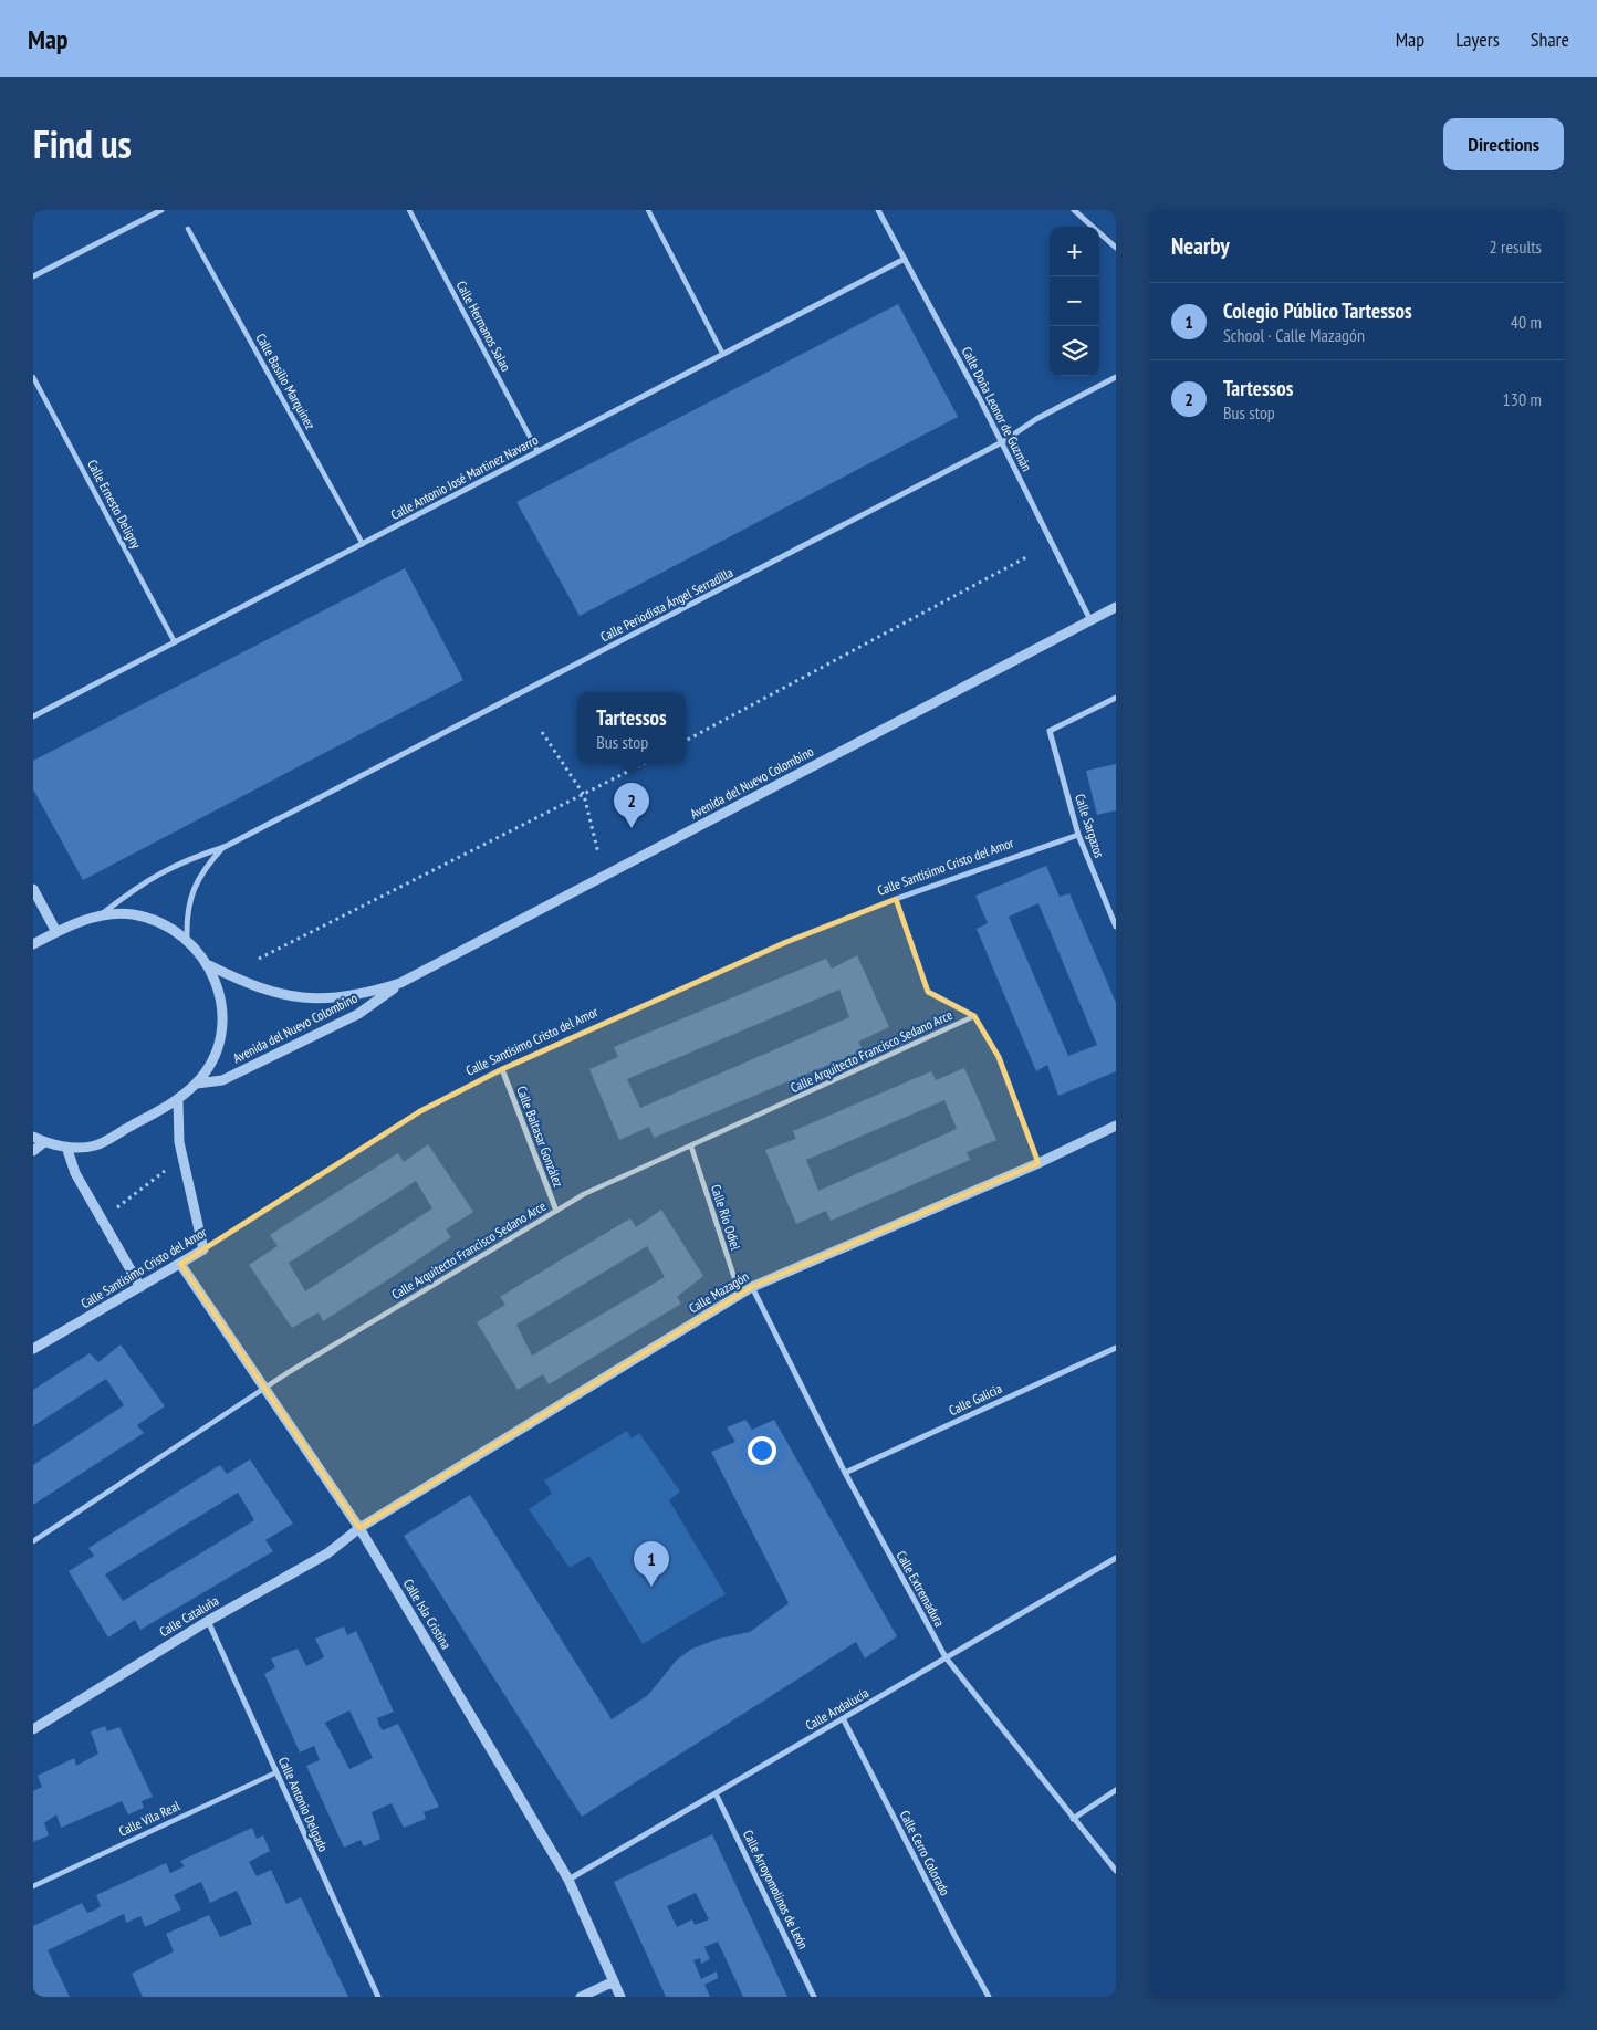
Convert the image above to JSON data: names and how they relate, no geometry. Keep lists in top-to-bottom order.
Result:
{
  "streets": {
    "street": [
      "Calle Hermanos Salao",
      "Calle Basilio Marquinez",
      "Calle Doña Leonor de Guzmán",
      "Calle Antonio José Martinez Navarro",
      "Calle Ernesto Deligny",
      "Calle Periodista Ángel Serradilla",
      "Avenida del Nuevo Colombino",
      "Calle Sargazos",
      "Calle Santísimo Cristo del Amor",
      "Calle Arquitecto Francisco Sedano Arce",
      "Calle Baltasar González",
      "Calle Río Odiel",
      "Calle Mazagón",
      "Calle Galicia",
      "Calle Extremadura",
      "Calle Isla Cristina",
      "Calle Cataluña",
      "Calle Andalucía",
      "Calle Antonio Delgado",
      "Calle Vila Real",
      "Calle Cerro Colorado",
      "Calle Arroyomolinos de León"
    ]
  },
  "crossings": [
    ["Calle Hermanos Salao", "Calle Antonio José Martinez Navarro"],
    ["Calle Basilio Marquinez", "Calle Antonio José Martinez Navarro"],
    ["Calle Doña Leonor de Guzmán", "Calle Antonio José Martinez Navarro"],
    ["Calle Doña Leonor de Guzmán", "Calle Periodista Ángel Serradilla"],
    ["Calle Doña Leonor de Guzmán", "Avenida del Nuevo Colombino"],
    ["Calle Antonio José Martinez Navarro", "Calle Ernesto Deligny"],
    ["Calle Sargazos", "Calle Santísimo Cristo del Amor"],
    ["Calle Santísimo Cristo del Amor", "Calle Baltasar González"],
    ["Calle Santísimo Cristo del Amor", "Calle Isla Cristina"],
    ["Calle Arquitecto Francisco Sedano Arce", "Calle Baltasar González"],
    ["Calle Arquitecto Francisco Sedano Arce", "Calle Río Odiel"],
    ["Calle Arquitecto Francisco Sedano Arce", "Calle Isla Cristina"],
    ["Calle Río Odiel", "Calle Mazagón"],
    ["Calle Mazagón", "Calle Extremadura"],
    ["Calle Mazagón", "Calle Isla Cristina"],
    ["Calle Mazagón", "Calle Cataluña"],
    ["Calle Galicia", "Calle Extremadura"],
    ["Calle Extremadura", "Calle Andalucía"],
    ["Calle Isla Cristina", "Calle Cataluña"],
    ["Calle Isla Cristina", "Calle Andalucía"],
    ["Calle Cataluña", "Calle Antonio Delgado"],
    ["Calle Andalucía", "Calle Cerro Colorado"],
    ["Calle Andalucía", "Calle Arroyomolinos de León"],
    ["Calle Antonio Delgado", "Calle Vila Real"]
  ],
  "page": {
    "header": "Map",
    "nav": ["Map", "Layers", "Share"],
    "title": "Find us",
    "buttons": "Directions",
    "heading": ["Nearby", "2 results"],
    "map_buttons": ["+", "−"],
    "list": [
      {
        "mark": "1",
        "name": "Colegio Público Tartessos",
        "note": "School · Calle Mazagón",
        "value": "40 m"
      },
      {
        "mark": "2",
        "name": "Tartessos",
        "note": "Bus stop",
        "value": "130 m"
      }
    ],
    "popup": ["Tartessos", "Bus stop"],
    "pins": ["2", "1"]
  }
}
